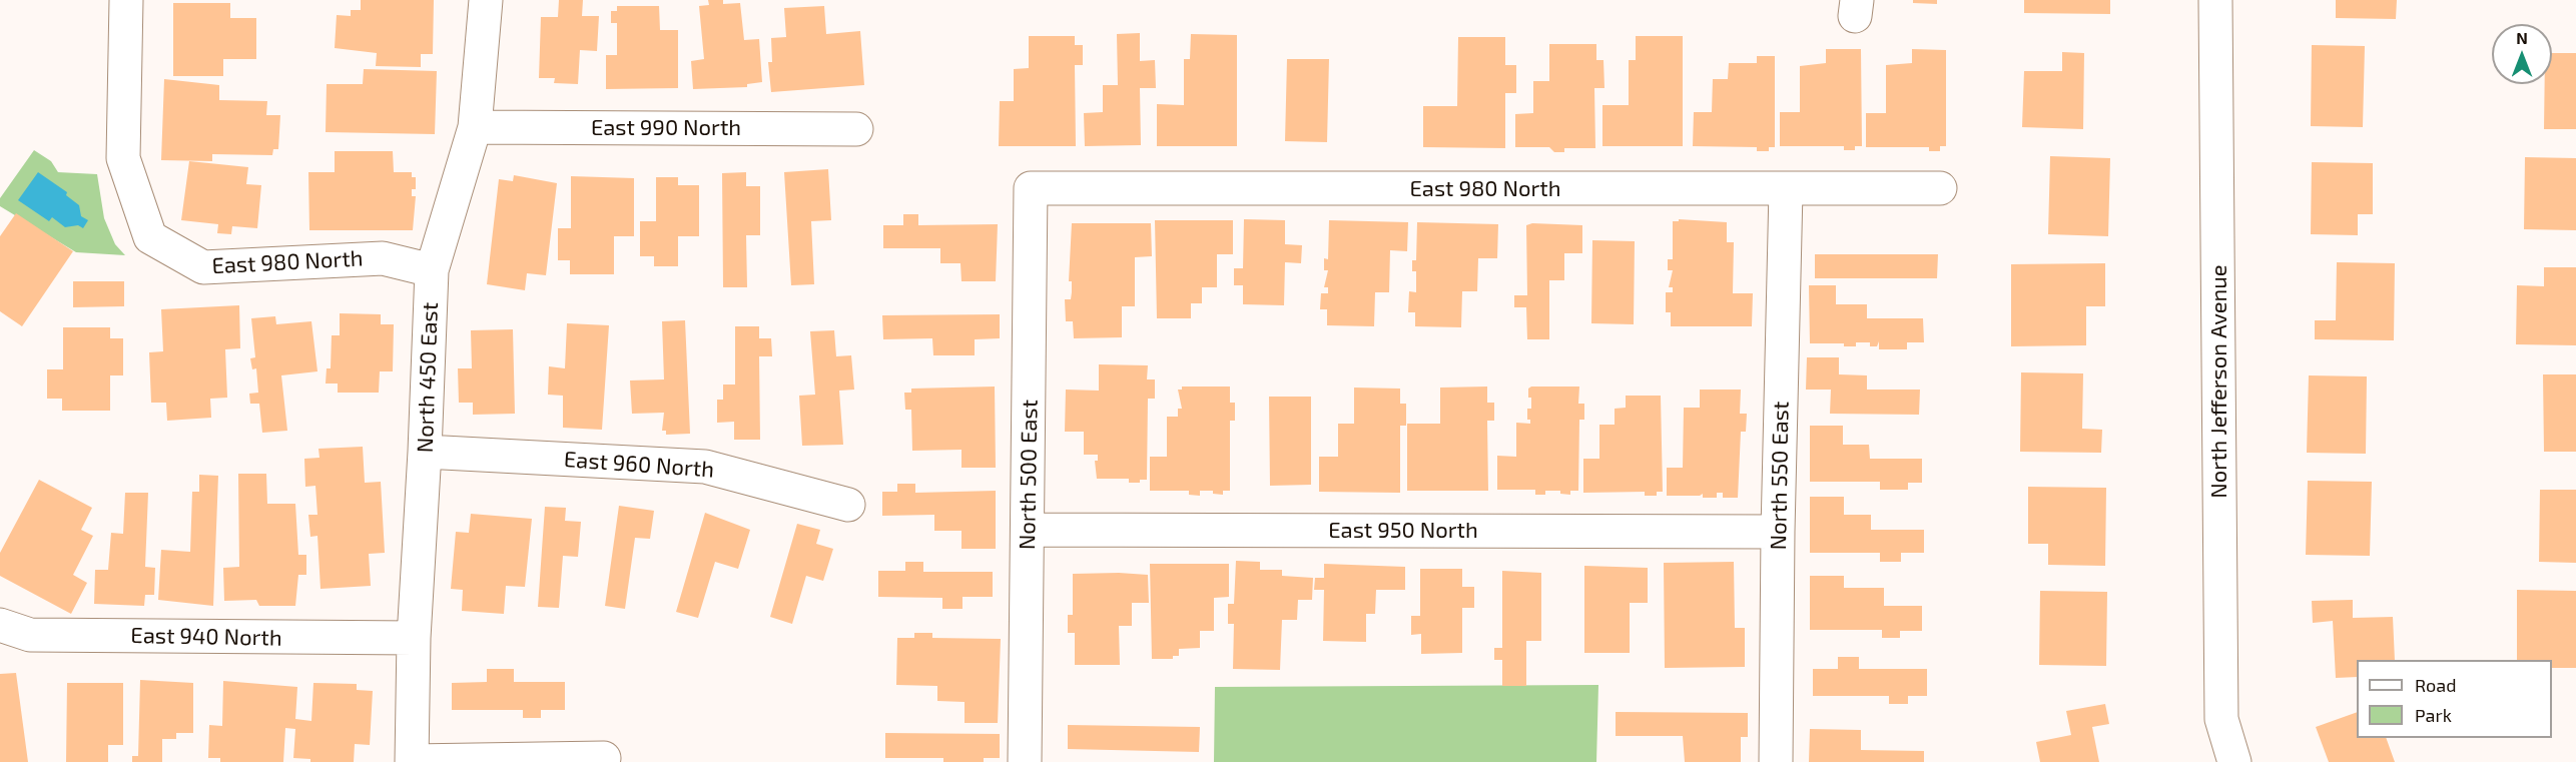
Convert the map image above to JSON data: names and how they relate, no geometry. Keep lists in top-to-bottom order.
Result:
{
  "streets": {
    "street": [
      "East 990 North",
      "East 980 North",
      "North 450 East",
      "North Jefferson Avenue",
      "East 960 North",
      "North 500 East",
      "North 550 East",
      "East 950 North",
      "East 940 North"
    ]
  },
  "crossings": [
    ["East 990 North", "North 450 East"],
    ["East 980 North", "North 450 East"],
    ["East 980 North", "North 500 East"],
    ["East 980 North", "North 550 East"],
    ["North 450 East", "East 960 North"],
    ["North 450 East", "East 940 North"],
    ["North 500 East", "East 950 North"],
    ["North 550 East", "East 950 North"]
  ],
  "legend": ["Road", "Park"],
  "north": "top"
}
